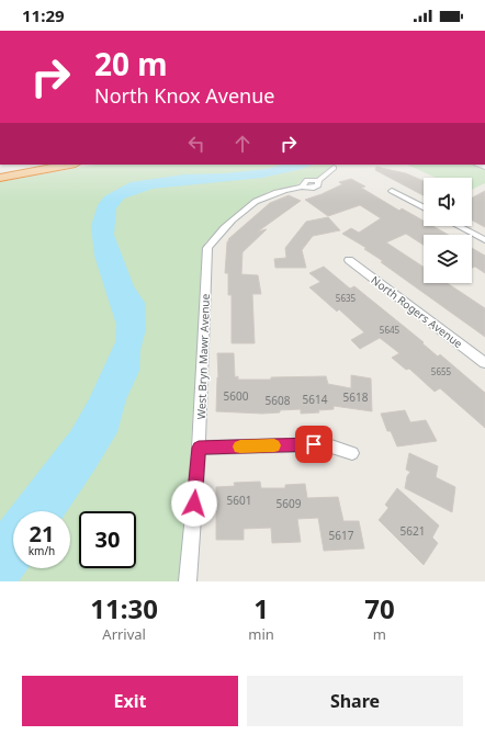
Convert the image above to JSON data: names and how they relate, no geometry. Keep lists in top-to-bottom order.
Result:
{
  "streets": {
    "street": ["North Rogers Avenue", "West Bryn Mawr Avenue"]
  },
  "house_numbers": [
    "5635",
    "5645",
    "5655",
    "5600",
    "5618",
    "5614",
    "5608",
    "5601",
    "5609",
    "5621",
    "5617"
  ],
  "page": {
    "status": "11:29",
    "turn": ["20 m", "North Knox Avenue"],
    "speed": "21 km/h",
    "limit": "30",
    "eta": [
      "11:30",
      "Arrival",
      "1",
      "min",
      "70",
      "m"
    ],
    "buttons": ["Exit", "Share"]
  }
}
